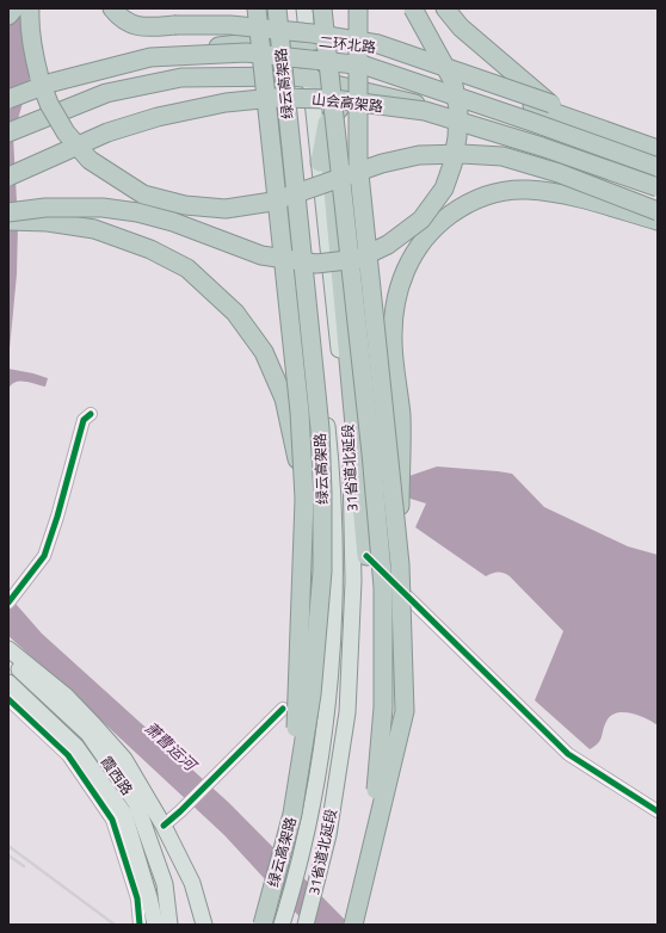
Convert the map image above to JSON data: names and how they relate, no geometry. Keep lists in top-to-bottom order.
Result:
{
  "streets": {
    "highway": ["二环北路", "绿云高架路", "山会高架路"],
    "main road": ["31省道北延段", "霞西路"]
  },
  "crossings": [
    ["二环北路", "31省道北延段"]
  ],
  "water": ["萧曹运河"]
}
